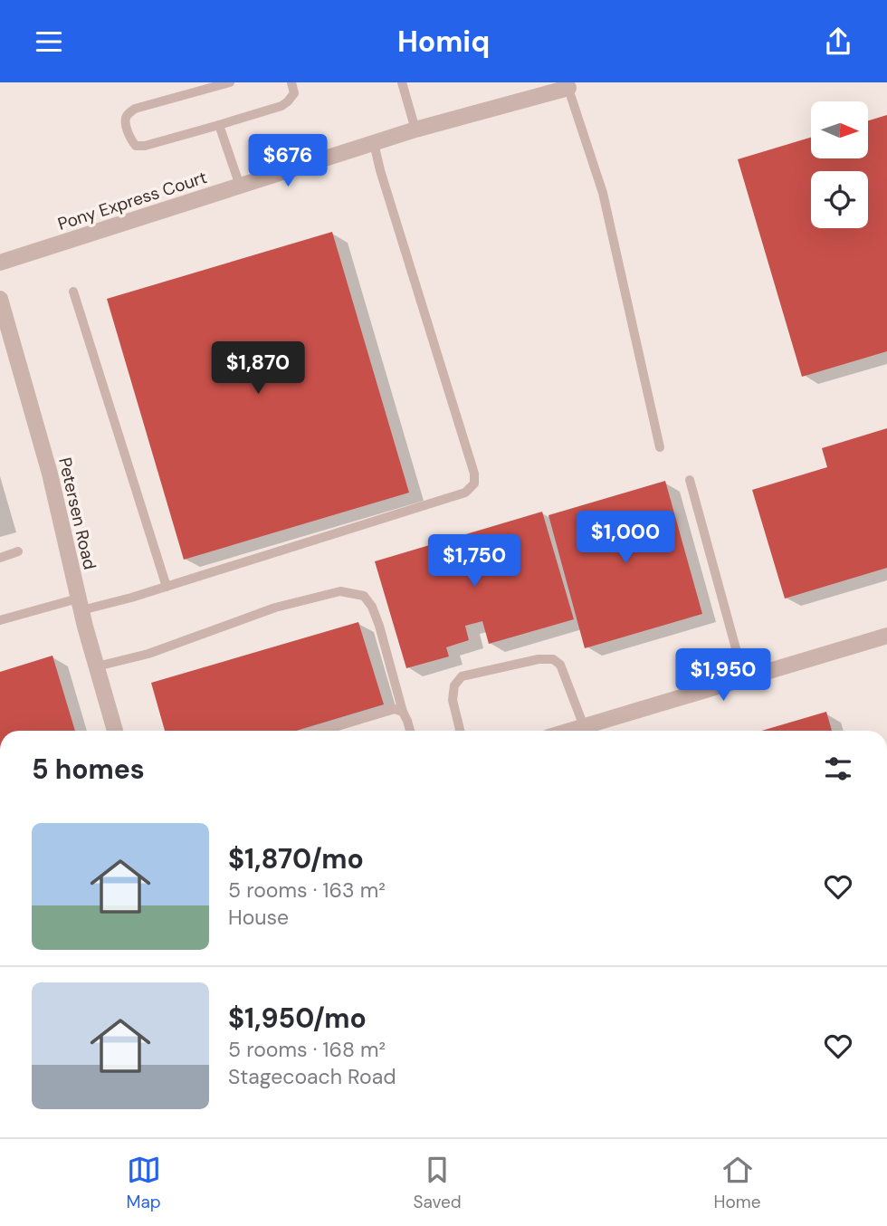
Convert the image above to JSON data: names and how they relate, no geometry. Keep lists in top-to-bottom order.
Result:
{
  "streets": {
    "street": ["Pony Express Court", "Petersen Road"]
  },
  "north": "right",
  "page": {
    "header": "Homiq",
    "price": [
      "$676",
      "$1,870",
      "$1,000",
      "$1,750",
      "$1,950"
    ],
    "heading": "5 homes",
    "list": [
      {
        "name": "$1,870/mo",
        "note": "5 rooms · 163 m² · House"
      },
      {
        "name": "$1,950/mo",
        "note": "5 rooms · 168 m² · Stagecoach Road"
      }
    ],
    "tabs": ["Map", "Saved", "Home"]
  }
}
